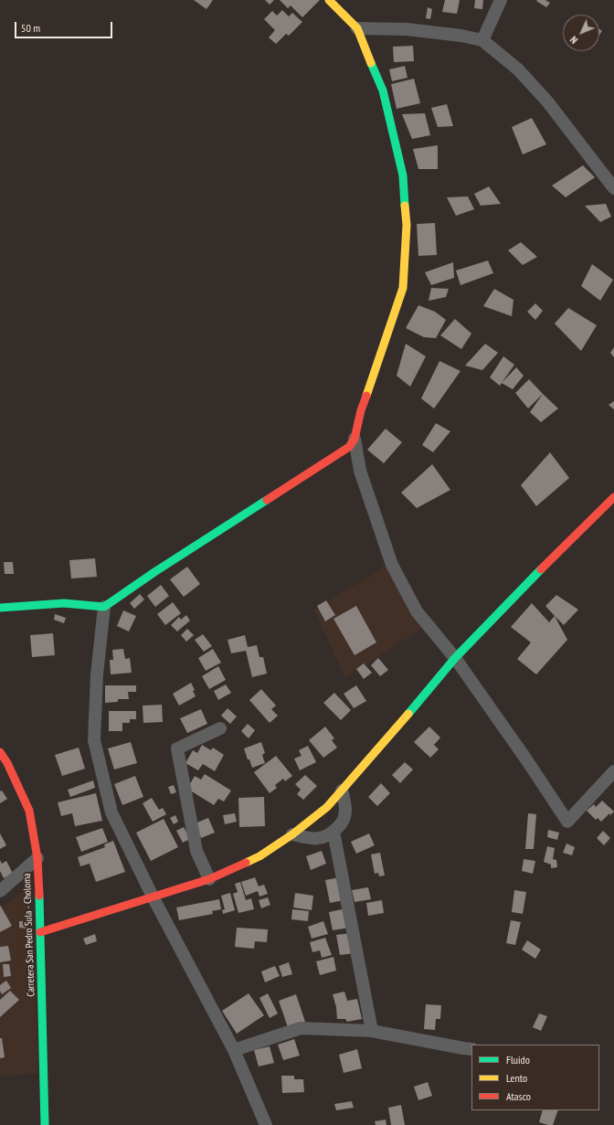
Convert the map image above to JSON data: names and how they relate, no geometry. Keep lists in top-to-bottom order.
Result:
{
  "streets": {
    "street": ["Carretera San Pedro Sula - Choloma"]
  },
  "legend": ["Fluido", "Lento", "Atasco"],
  "scale_bar": "50 m",
  "north": "bottom left"
}
